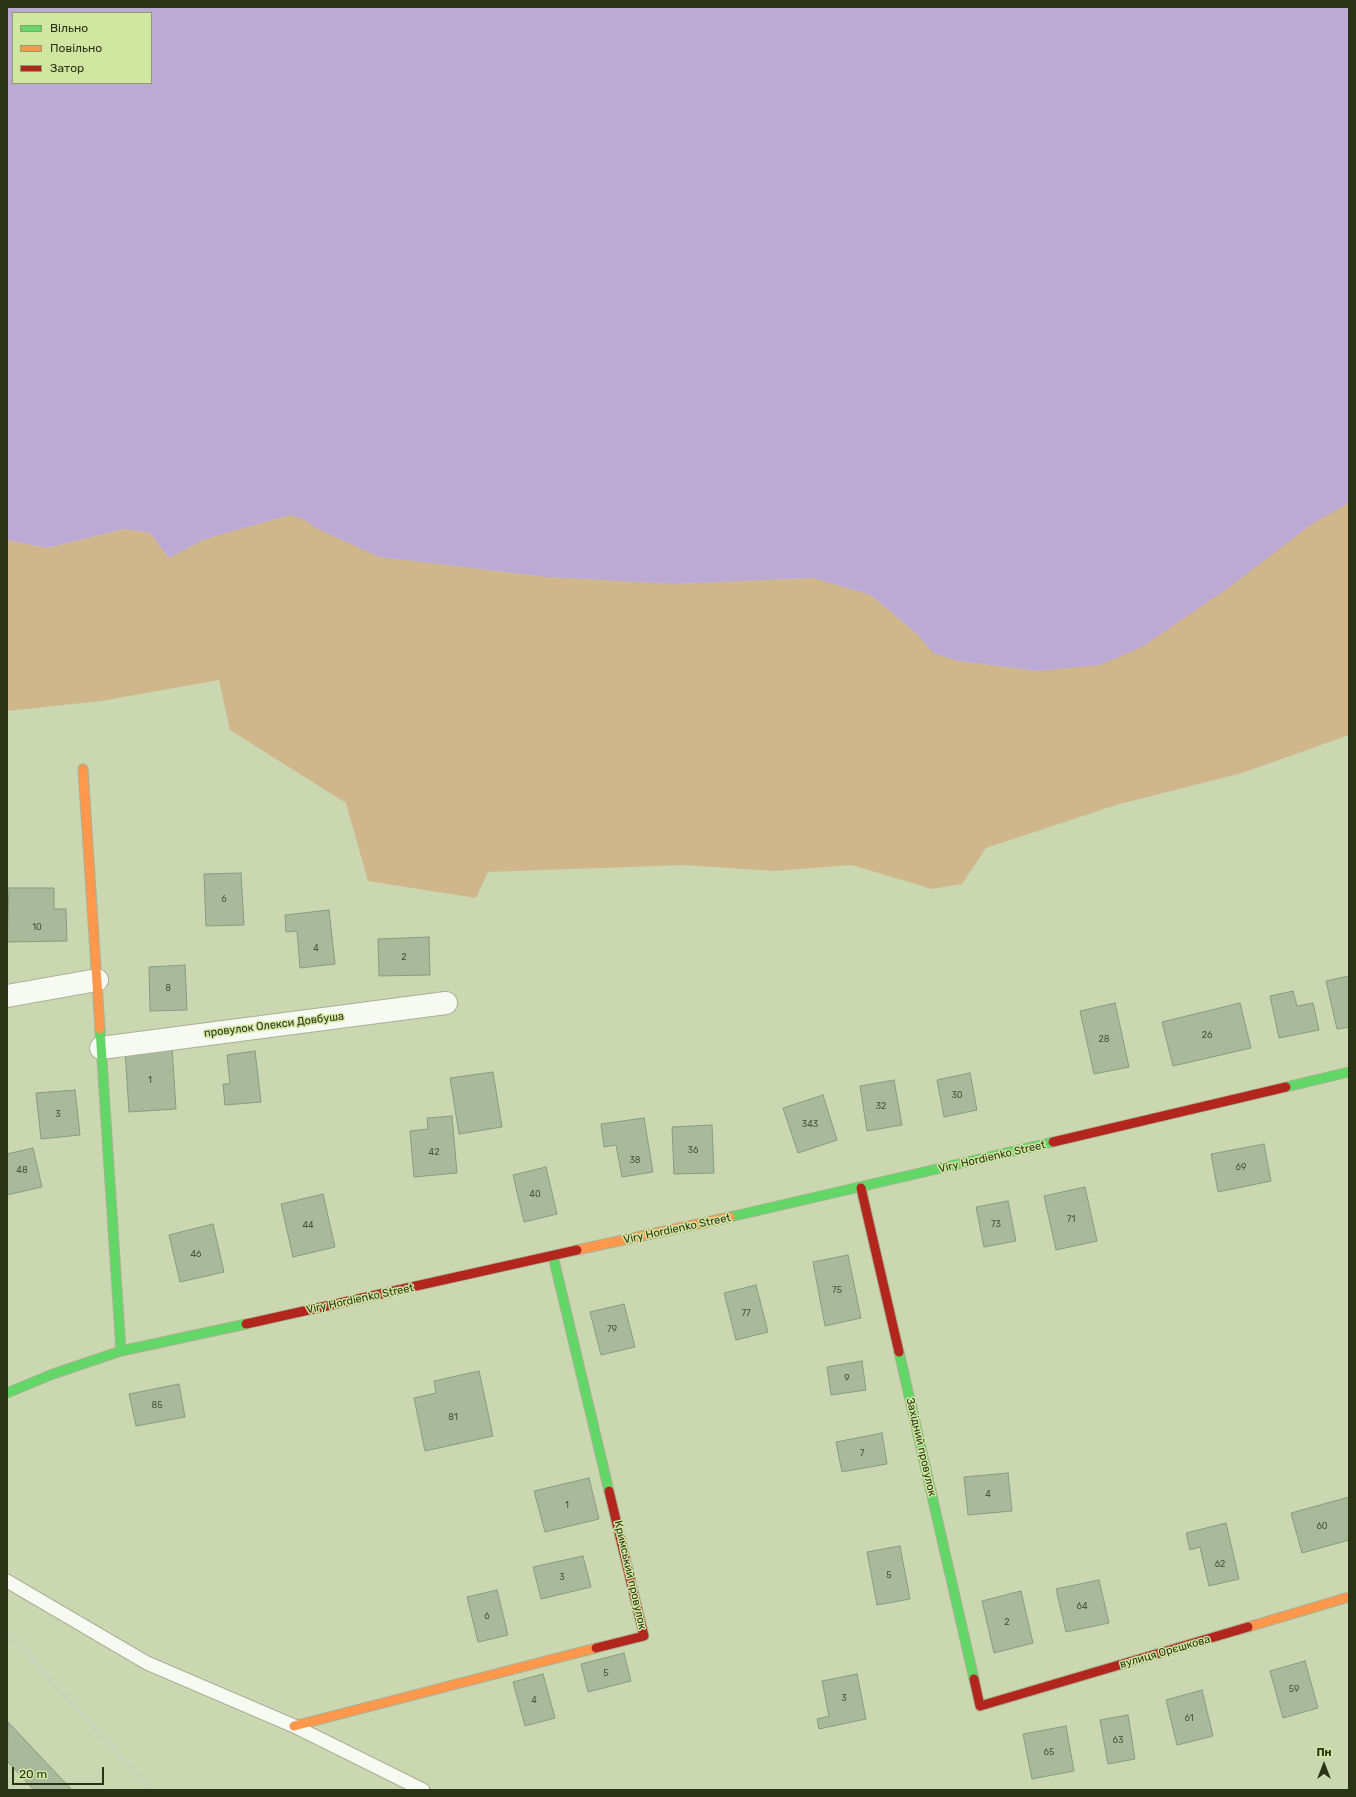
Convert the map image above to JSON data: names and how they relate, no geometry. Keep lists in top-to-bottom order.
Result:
{
  "streets": {
    "street": [
      "провулок Олекси Довбуша",
      "Viry Hordienko Street",
      "Західний провулок",
      "Кримський провулок",
      "вулиця Орєшкова"
    ]
  },
  "crossings": [
    ["Viry Hordienko Street", "Західний провулок"],
    ["Viry Hordienko Street", "Кримський провулок"],
    ["Західний провулок", "вулиця Орєшкова"]
  ],
  "house_numbers": [
    "6",
    "10",
    "4",
    "2",
    "8",
    "26",
    "28",
    "1",
    "30",
    "32",
    "3",
    "343",
    "36",
    "42",
    "38",
    "69",
    "48",
    "40",
    "71",
    "73",
    "44",
    "46",
    "75",
    "77",
    "79",
    "9",
    "85",
    "81",
    "7",
    "4",
    "1",
    "60",
    "62",
    "5",
    "3",
    "64",
    "6",
    "2",
    "5",
    "59",
    "3",
    "4",
    "61",
    "63",
    "65"
  ],
  "legend": ["Вільно", "Повільно", "Затор"],
  "scale_bar": "20 m",
  "north": "top"
}
